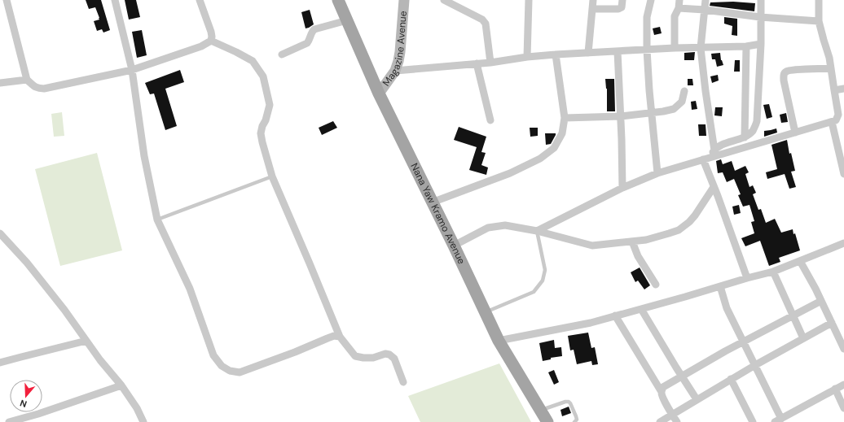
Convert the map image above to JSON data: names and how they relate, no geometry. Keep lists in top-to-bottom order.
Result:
{
  "streets": {
    "main road": ["Nana Yaw Kramo Avenue"],
    "street": ["Magazine Avenue"]
  },
  "crossings": [
    ["Magazine Avenue", "Nana Yaw Kramo Avenue"]
  ],
  "north": "bottom"
}
